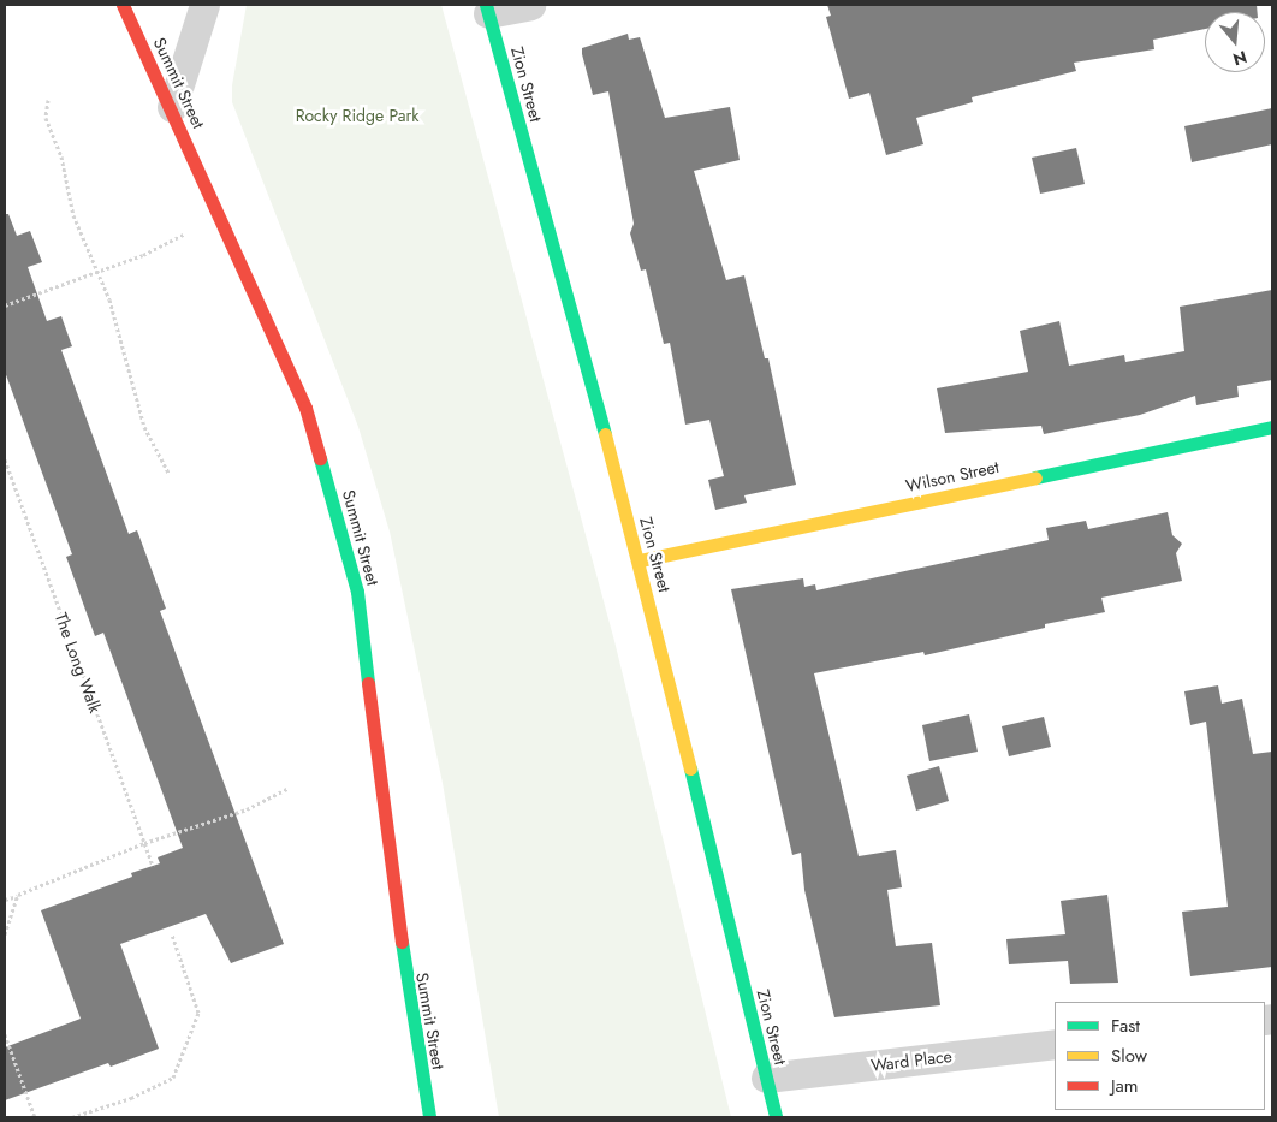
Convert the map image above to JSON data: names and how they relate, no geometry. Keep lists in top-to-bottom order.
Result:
{
  "streets": {
    "street": [
      "Summit Street",
      "Zion Street",
      "Wilson Street",
      "Ward Place"
    ],
    "path": ["The Long Walk"]
  },
  "crossings": [
    ["Zion Street", "Wilson Street"],
    ["Zion Street", "Ward Place"]
  ],
  "parks": ["Rocky Ridge Park"],
  "legend": ["Fast", "Slow", "Jam"],
  "north": "bottom"
}
